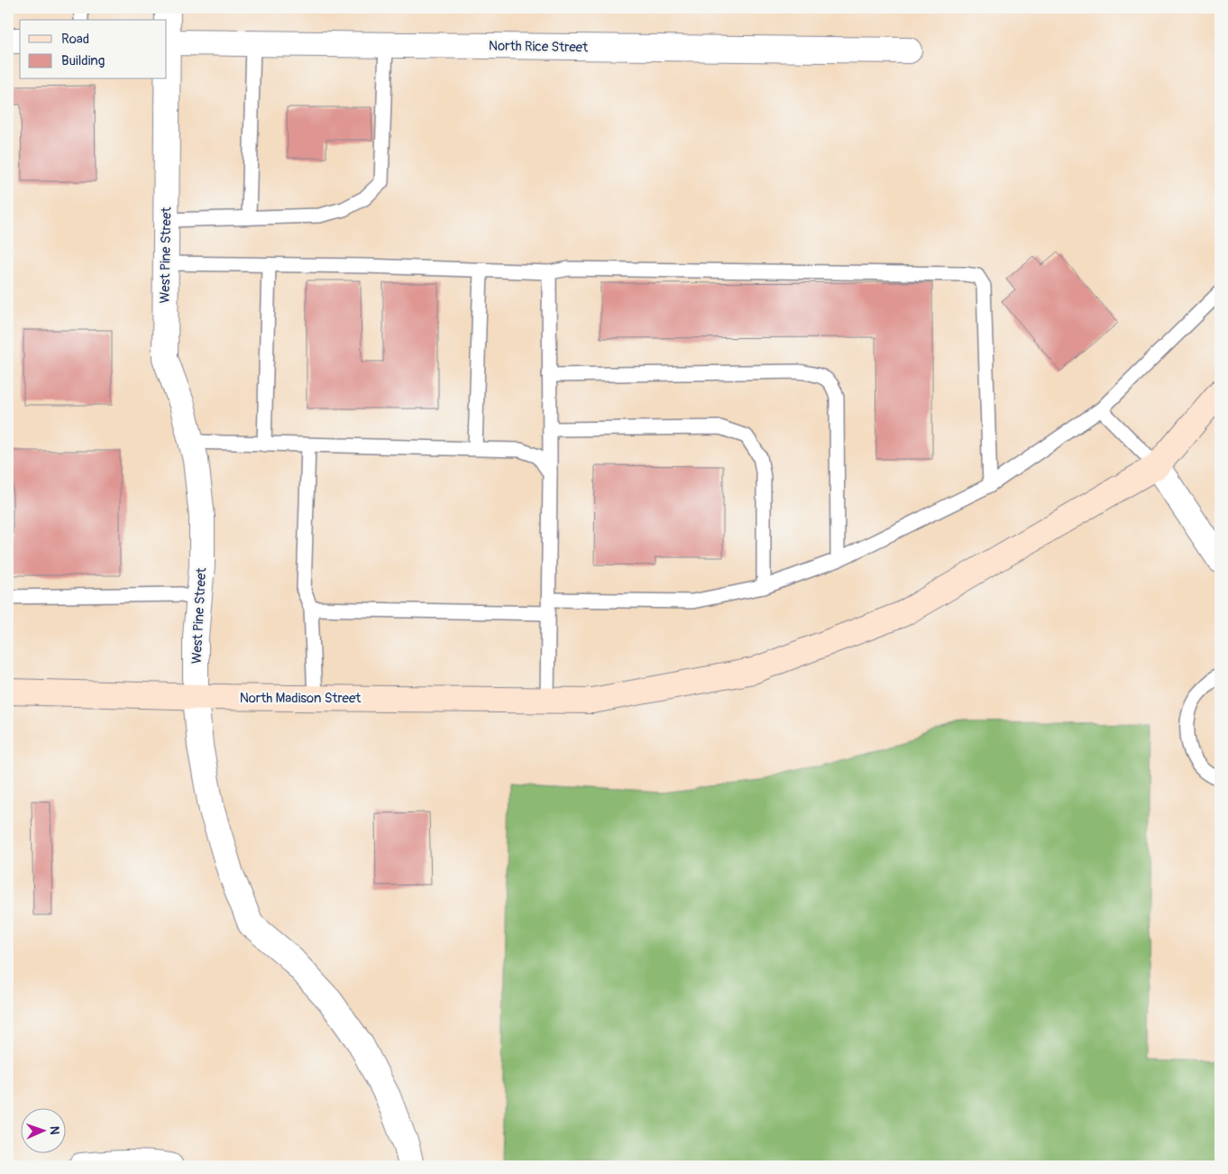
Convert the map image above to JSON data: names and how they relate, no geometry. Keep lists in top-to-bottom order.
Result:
{
  "streets": {
    "main road": ["North Madison Street"],
    "street": ["North Rice Street", "West Pine Street"]
  },
  "crossings": [
    ["North Rice Street", "West Pine Street"],
    ["West Pine Street", "North Madison Street"]
  ],
  "legend": ["Road", "Building"],
  "north": "right"
}
